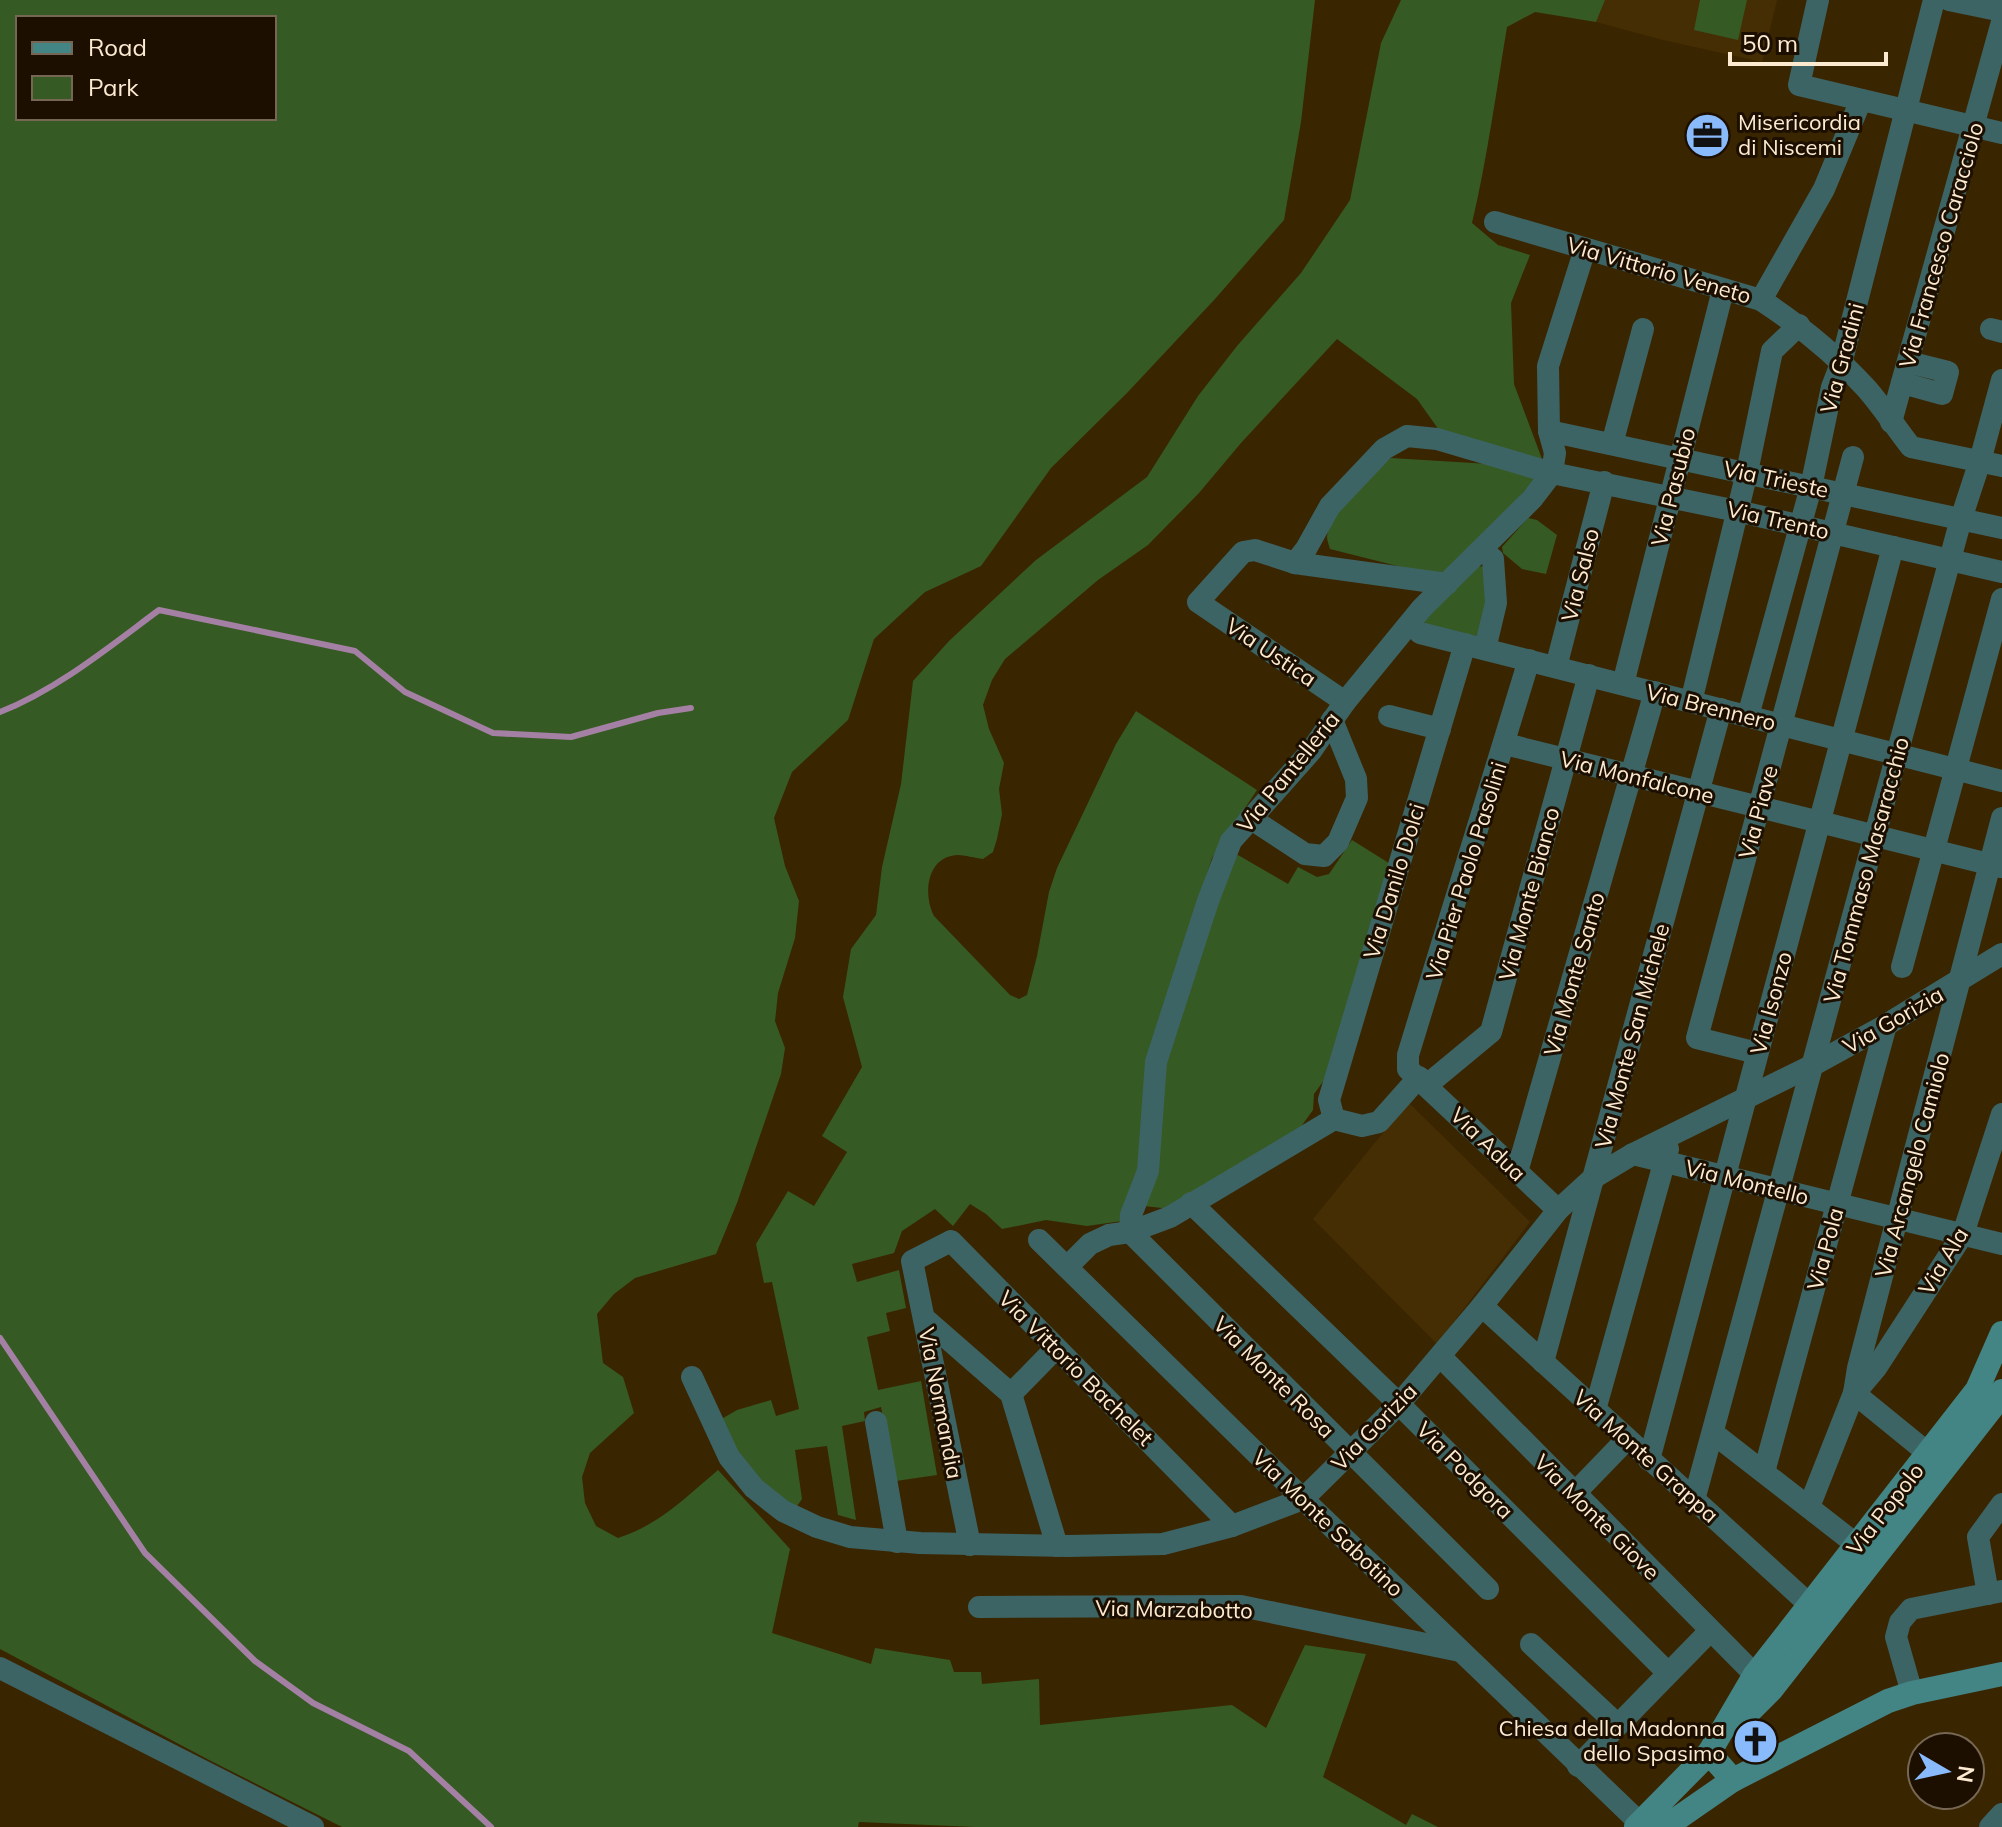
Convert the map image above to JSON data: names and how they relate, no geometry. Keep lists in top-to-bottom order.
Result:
{
  "streets": {
    "street": [
      "Via Francesco Caracciolo",
      "Via Vittorio Veneto",
      "Via Gradini",
      "Via Trieste",
      "Via Pasubio",
      "Via Trento",
      "Via Salso",
      "Via Ustica",
      "Via Brennero",
      "Via Pantelleria",
      "Via Monfalcone",
      "Via Piave",
      "Via Tommaso Masaracchio",
      "Via Pier Paolo Pasolini",
      "Via Danilo Dolci",
      "Via Monte Bianco",
      "Via Monte Santo",
      "Via Isonzo",
      "Via Gorizia",
      "Via Monte San Michele",
      "Via Adua",
      "Via Arcangelo Camiolo",
      "Via Montello",
      "Via Pola",
      "Via Ala",
      "Via Vittorio Bachelet",
      "Via Monte Rosa",
      "Via Normandia",
      "Via Monte Grappa",
      "Via Podgora",
      "Via Popolo",
      "Via Monte Giove",
      "Via Monte Sabotino",
      "Via Marzabotto"
    ]
  },
  "crossings": [
    ["Via Francesco Caracciolo", "Via Vittorio Veneto"],
    ["Via Vittorio Veneto", "Via Gradini"],
    ["Via Vittorio Veneto", "Via Pasubio"],
    ["Via Vittorio Veneto", "Via Tommaso Masaracchio"],
    ["Via Gradini", "Via Trieste"],
    ["Via Gradini", "Via Trento"],
    ["Via Gradini", "Via Brennero"],
    ["Via Trieste", "Via Pasubio"],
    ["Via Trieste", "Via Piave"],
    ["Via Trieste", "Via Tommaso Masaracchio"],
    ["Via Pasubio", "Via Trento"],
    ["Via Pasubio", "Via Brennero"],
    ["Via Trento", "Via Salso"],
    ["Via Trento", "Via Ustica"],
    ["Via Trento", "Via Pantelleria"],
    ["Via Trento", "Via Piave"],
    ["Via Trento", "Via Tommaso Masaracchio"],
    ["Via Trento", "Via Isonzo"],
    ["Via Salso", "Via Brennero"],
    ["Via Ustica", "Via Pantelleria"],
    ["Via Brennero", "Via Piave"],
    ["Via Brennero", "Via Tommaso Masaracchio"],
    ["Via Brennero", "Via Pier Paolo Pasolini"],
    ["Via Brennero", "Via Danilo Dolci"],
    ["Via Brennero", "Via Monte Bianco"],
    ["Via Brennero", "Via Monte Santo"],
    ["Via Brennero", "Via Isonzo"],
    ["Via Brennero", "Via Monte San Michele"],
    ["Via Pantelleria", "Via Danilo Dolci"],
    ["Via Pantelleria", "Via Monte Rosa"],
    ["Via Monfalcone", "Via Piave"],
    ["Via Monfalcone", "Via Tommaso Masaracchio"],
    ["Via Monfalcone", "Via Pier Paolo Pasolini"],
    ["Via Monfalcone", "Via Monte Bianco"],
    ["Via Monfalcone", "Via Monte Santo"],
    ["Via Monfalcone", "Via Isonzo"],
    ["Via Monfalcone", "Via Monte San Michele"],
    ["Via Monfalcone", "Via Arcangelo Camiolo"],
    ["Via Piave", "Via Isonzo"],
    ["Via Tommaso Masaracchio", "Via Gorizia"],
    ["Via Tommaso Masaracchio", "Via Montello"],
    ["Via Tommaso Masaracchio", "Via Monte Grappa"],
    ["Via Pier Paolo Pasolini", "Via Monte Bianco"],
    ["Via Pier Paolo Pasolini", "Via Adua"],
    ["Via Danilo Dolci", "Via Monte Bianco"],
    ["Via Monte Bianco", "Via Adua"],
    ["Via Monte Santo", "Via Adua"],
    ["Via Isonzo", "Via Gorizia"],
    ["Via Isonzo", "Via Montello"],
    ["Via Isonzo", "Via Monte Grappa"],
    ["Via Gorizia", "Via Monte San Michele"],
    ["Via Gorizia", "Via Adua"],
    ["Via Gorizia", "Via Arcangelo Camiolo"],
    ["Via Gorizia", "Via Montello"],
    ["Via Gorizia", "Via Pola"],
    ["Via Gorizia", "Via Vittorio Bachelet"],
    ["Via Gorizia", "Via Monte Rosa"],
    ["Via Gorizia", "Via Normandia"],
    ["Via Gorizia", "Via Monte Grappa"],
    ["Via Gorizia", "Via Podgora"],
    ["Via Gorizia", "Via Monte Giove"],
    ["Via Gorizia", "Via Monte Sabotino"],
    ["Via Monte San Michele", "Via Monte Grappa"],
    ["Via Arcangelo Camiolo", "Via Montello"],
    ["Via Arcangelo Camiolo", "Via Ala"],
    ["Via Montello", "Via Pola"],
    ["Via Montello", "Via Ala"],
    ["Via Vittorio Bachelet", "Via Normandia"],
    ["Via Monte Grappa", "Via Popolo"],
    ["Via Popolo", "Via Monte Giove"],
    ["Via Monte Sabotino", "Via Marzabotto"]
  ],
  "places": {
    "office": ["Misericordia di Niscemi"],
    "church": ["Chiesa della Madonna dello Spasimo"]
  },
  "legend": ["Road", "Park"],
  "scale_bar": "50 m",
  "north": "right"
}
